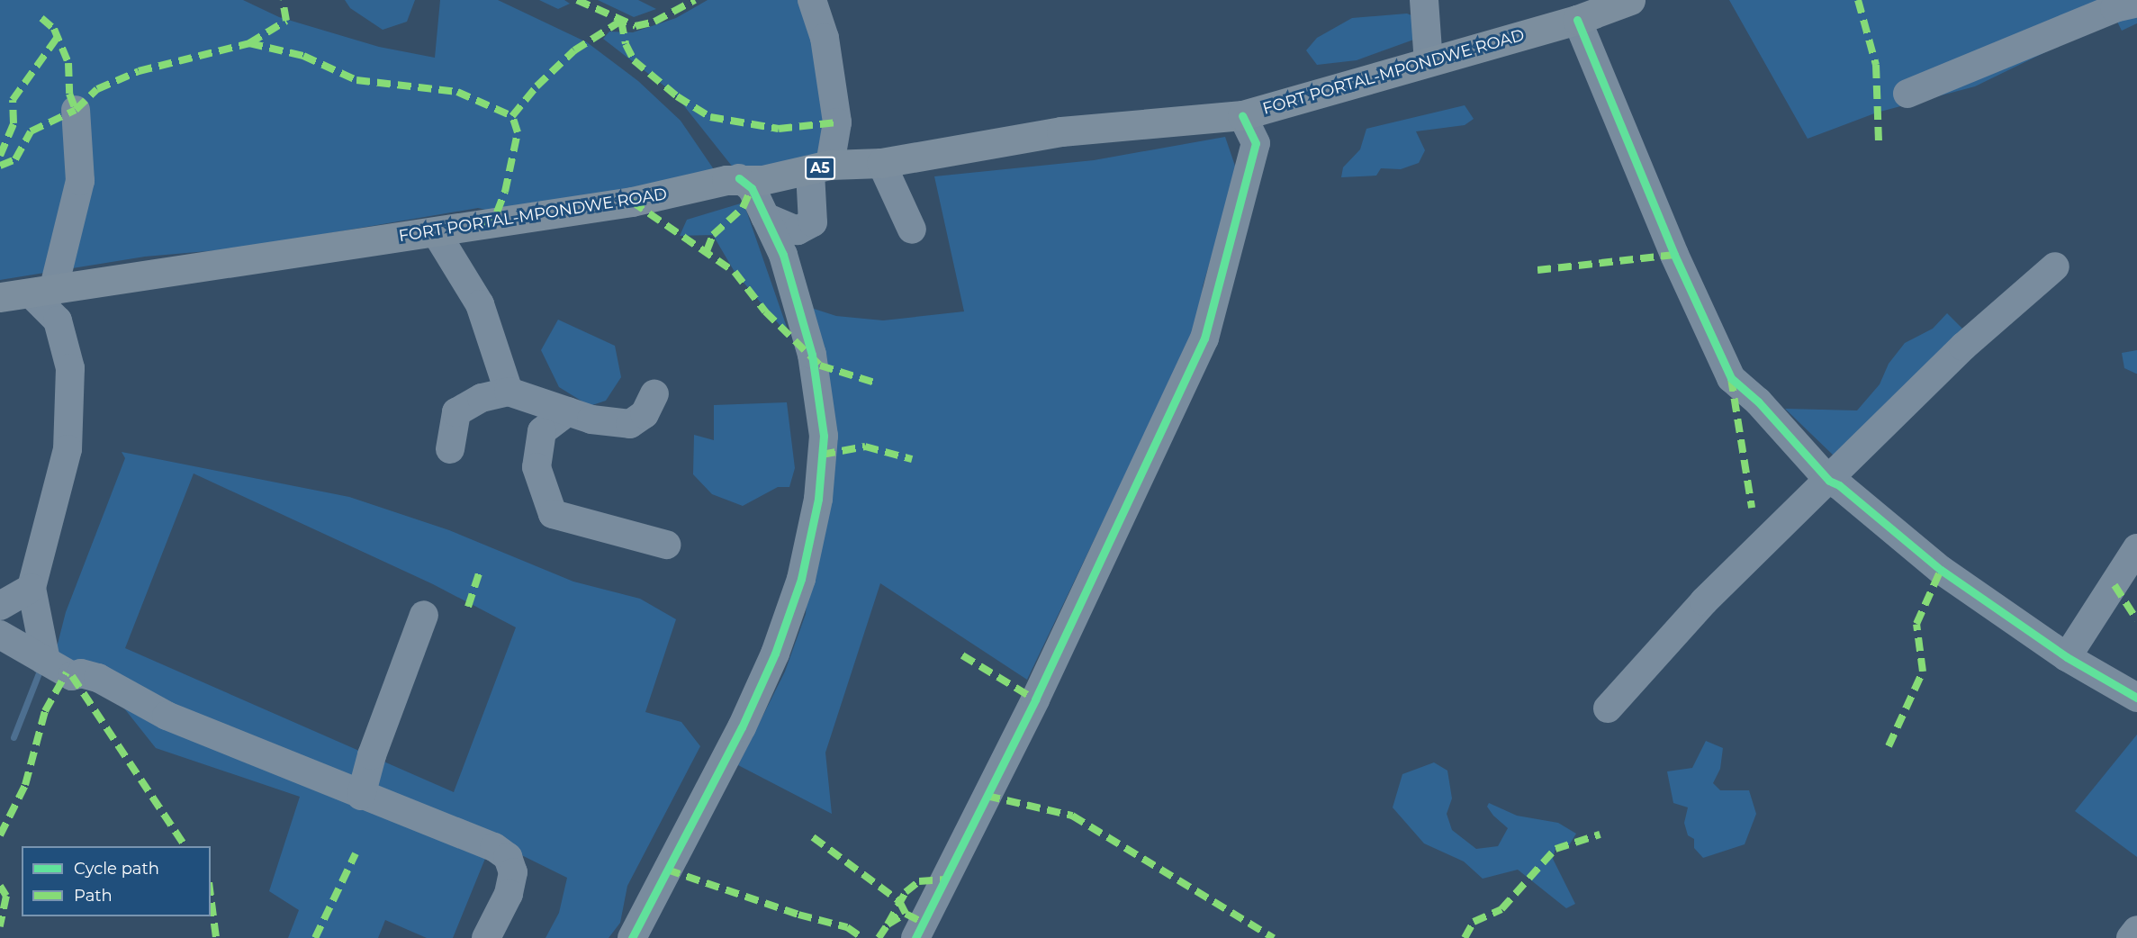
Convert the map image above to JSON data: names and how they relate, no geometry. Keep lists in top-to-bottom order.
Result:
{
  "streets": {
    "highway": ["FORT PORTAL-MPONDWE ROAD", "A5"]
  },
  "legend": ["Cycle path", "Path"]
}
